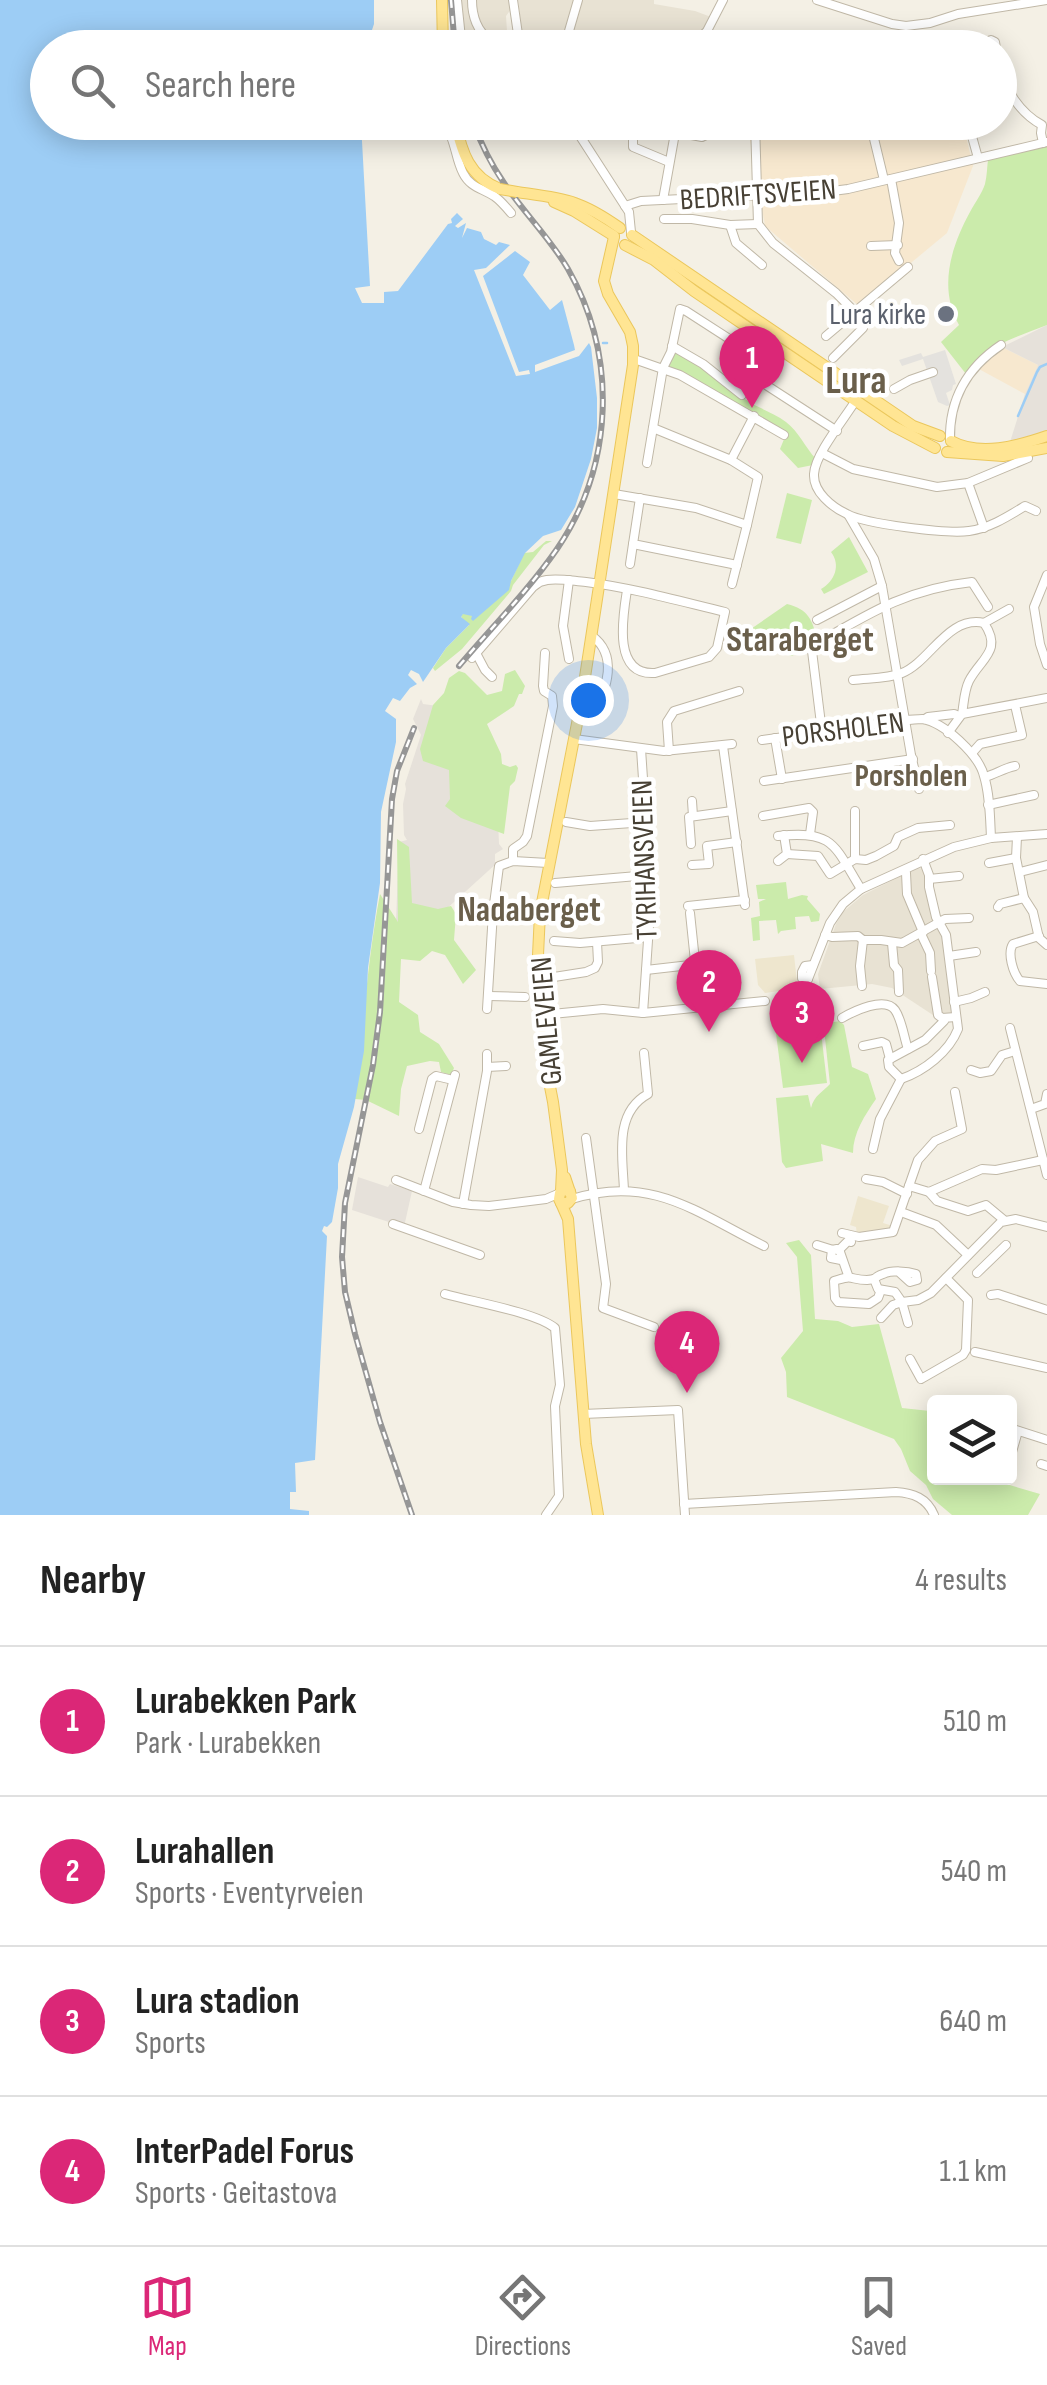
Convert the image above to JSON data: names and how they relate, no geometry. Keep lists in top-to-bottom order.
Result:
{
  "streets": {
    "main road": ["GAMLEVEIEN"],
    "street": ["BEDRIFTSVEIEN", "PORSHOLEN", "TYRIHANSVEIEN"]
  },
  "districts": [
    "Lura",
    "Staraberget",
    "Porsholen",
    "Nadaberget"
  ],
  "places": ["Lura kirke"],
  "page": {
    "search": "Search here",
    "pins": [
      "1",
      "2",
      "3",
      "4"
    ],
    "heading": ["Nearby", "4 results"],
    "list": [
      {
        "mark": "1",
        "name": "Lurabekken Park",
        "note": "Park · Lurabekken",
        "value": "510 m"
      },
      {
        "mark": "2",
        "name": "Lurahallen",
        "note": "Sports · Eventyrveien",
        "value": "540 m"
      },
      {
        "mark": "3",
        "name": "Lura stadion",
        "note": "Sports",
        "value": "640 m"
      },
      {
        "mark": "4",
        "name": "InterPadel Forus",
        "note": "Sports · Geitastova",
        "value": "1.1 km"
      }
    ],
    "nav": ["Map", "Directions", "Saved"]
  }
}
